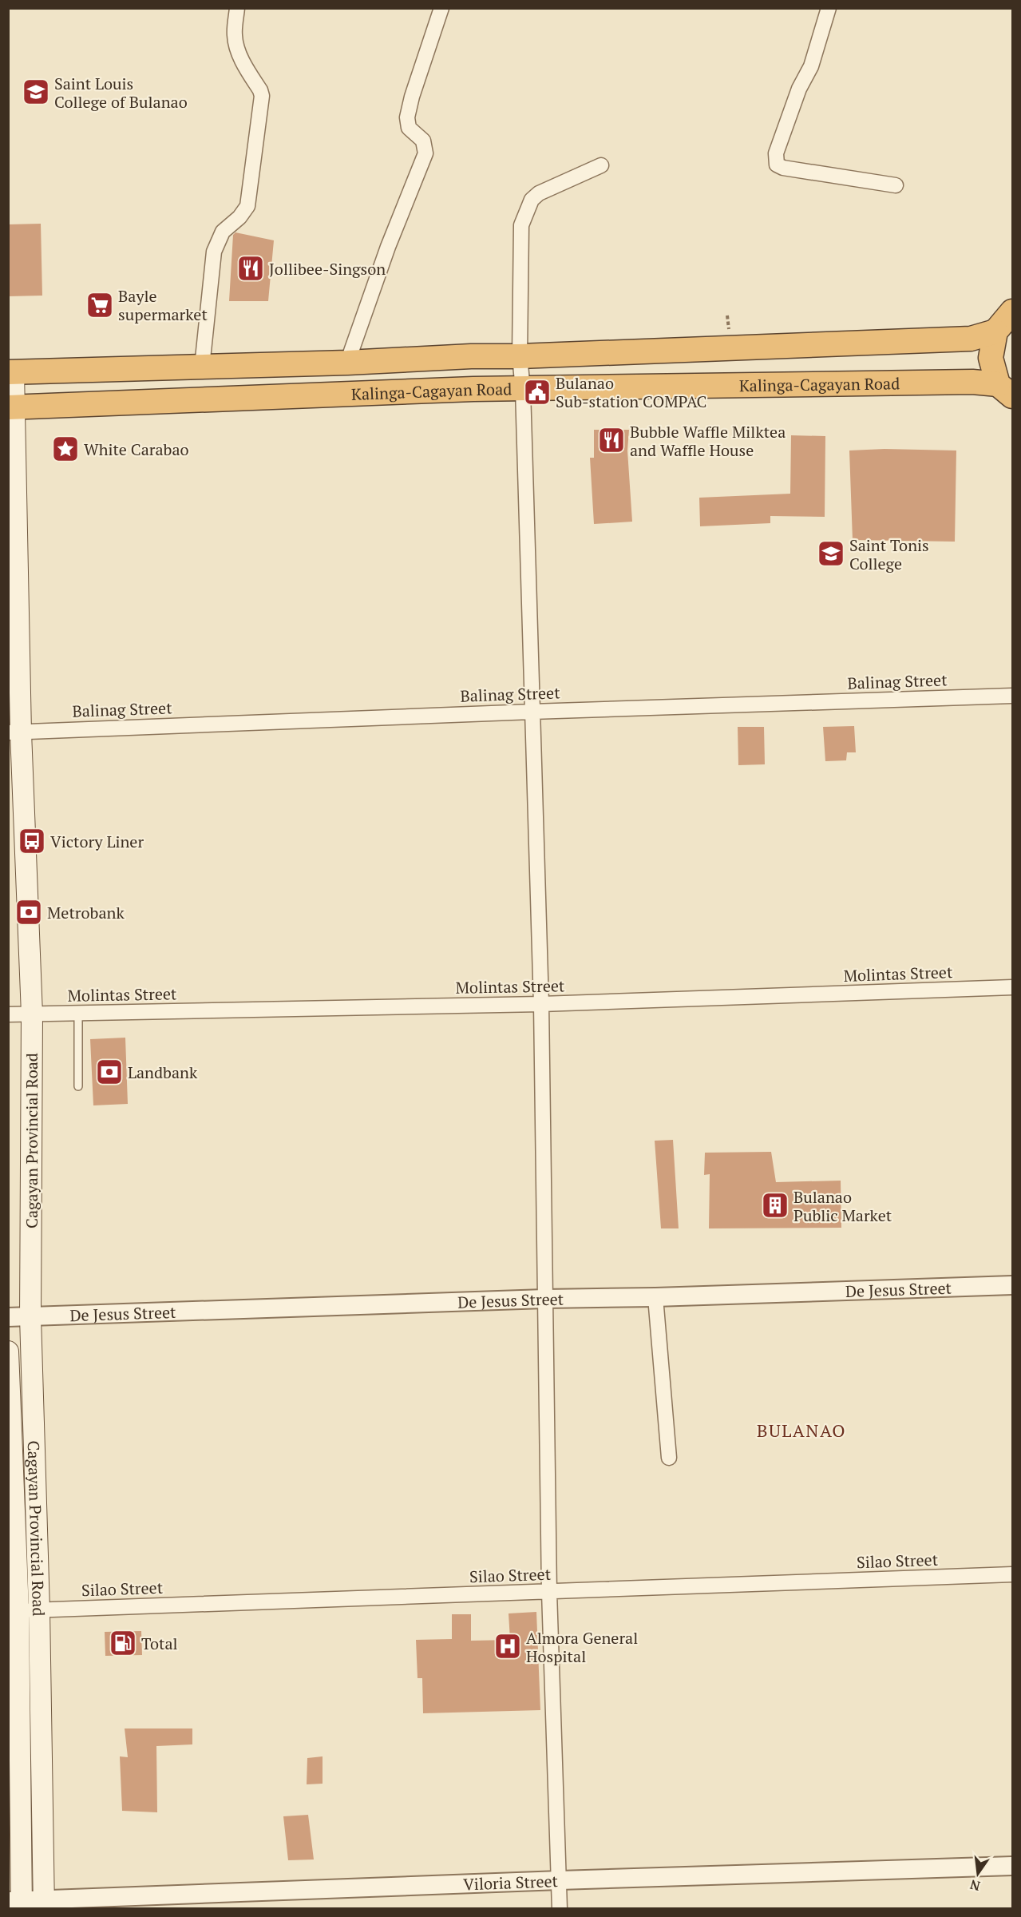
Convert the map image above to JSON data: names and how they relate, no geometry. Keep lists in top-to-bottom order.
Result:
{
  "streets": {
    "highway": ["Kalinga-Cagayan Road"],
    "main road": ["Cagayan Provincial Road"],
    "street": [
      "Balinag Street",
      "Molintas Street",
      "De Jesus Street",
      "Silao Street",
      "Viloria Street"
    ]
  },
  "crossings": [
    ["Kalinga-Cagayan Road", "Cagayan Provincial Road"],
    ["Balinag Street", "Cagayan Provincial Road"],
    ["Molintas Street", "Cagayan Provincial Road"],
    ["Cagayan Provincial Road", "De Jesus Street"],
    ["Cagayan Provincial Road", "Silao Street"],
    ["Cagayan Provincial Road", "Viloria Street"]
  ],
  "districts": ["BULANAO"],
  "places": {
    "school or university": ["Saint Louis College of Bulanao", "Saint Tonis College"],
    "restaurant": ["Jollibee-Singson", "Bubble Waffle Milktea and Waffle House"],
    "supermarket": ["Bayle supermarket"],
    "public building": ["Bulanao Sub-station COMPAC"],
    "place": ["White Carabao"],
    "bus stop": ["Victory Liner"],
    "bank": ["Metrobank", "Landbank"],
    "building": ["Bulanao Public Market"],
    "fuel station": ["Total"],
    "hospital": ["Almora General Hospital"]
  },
  "north": "bottom"
}
